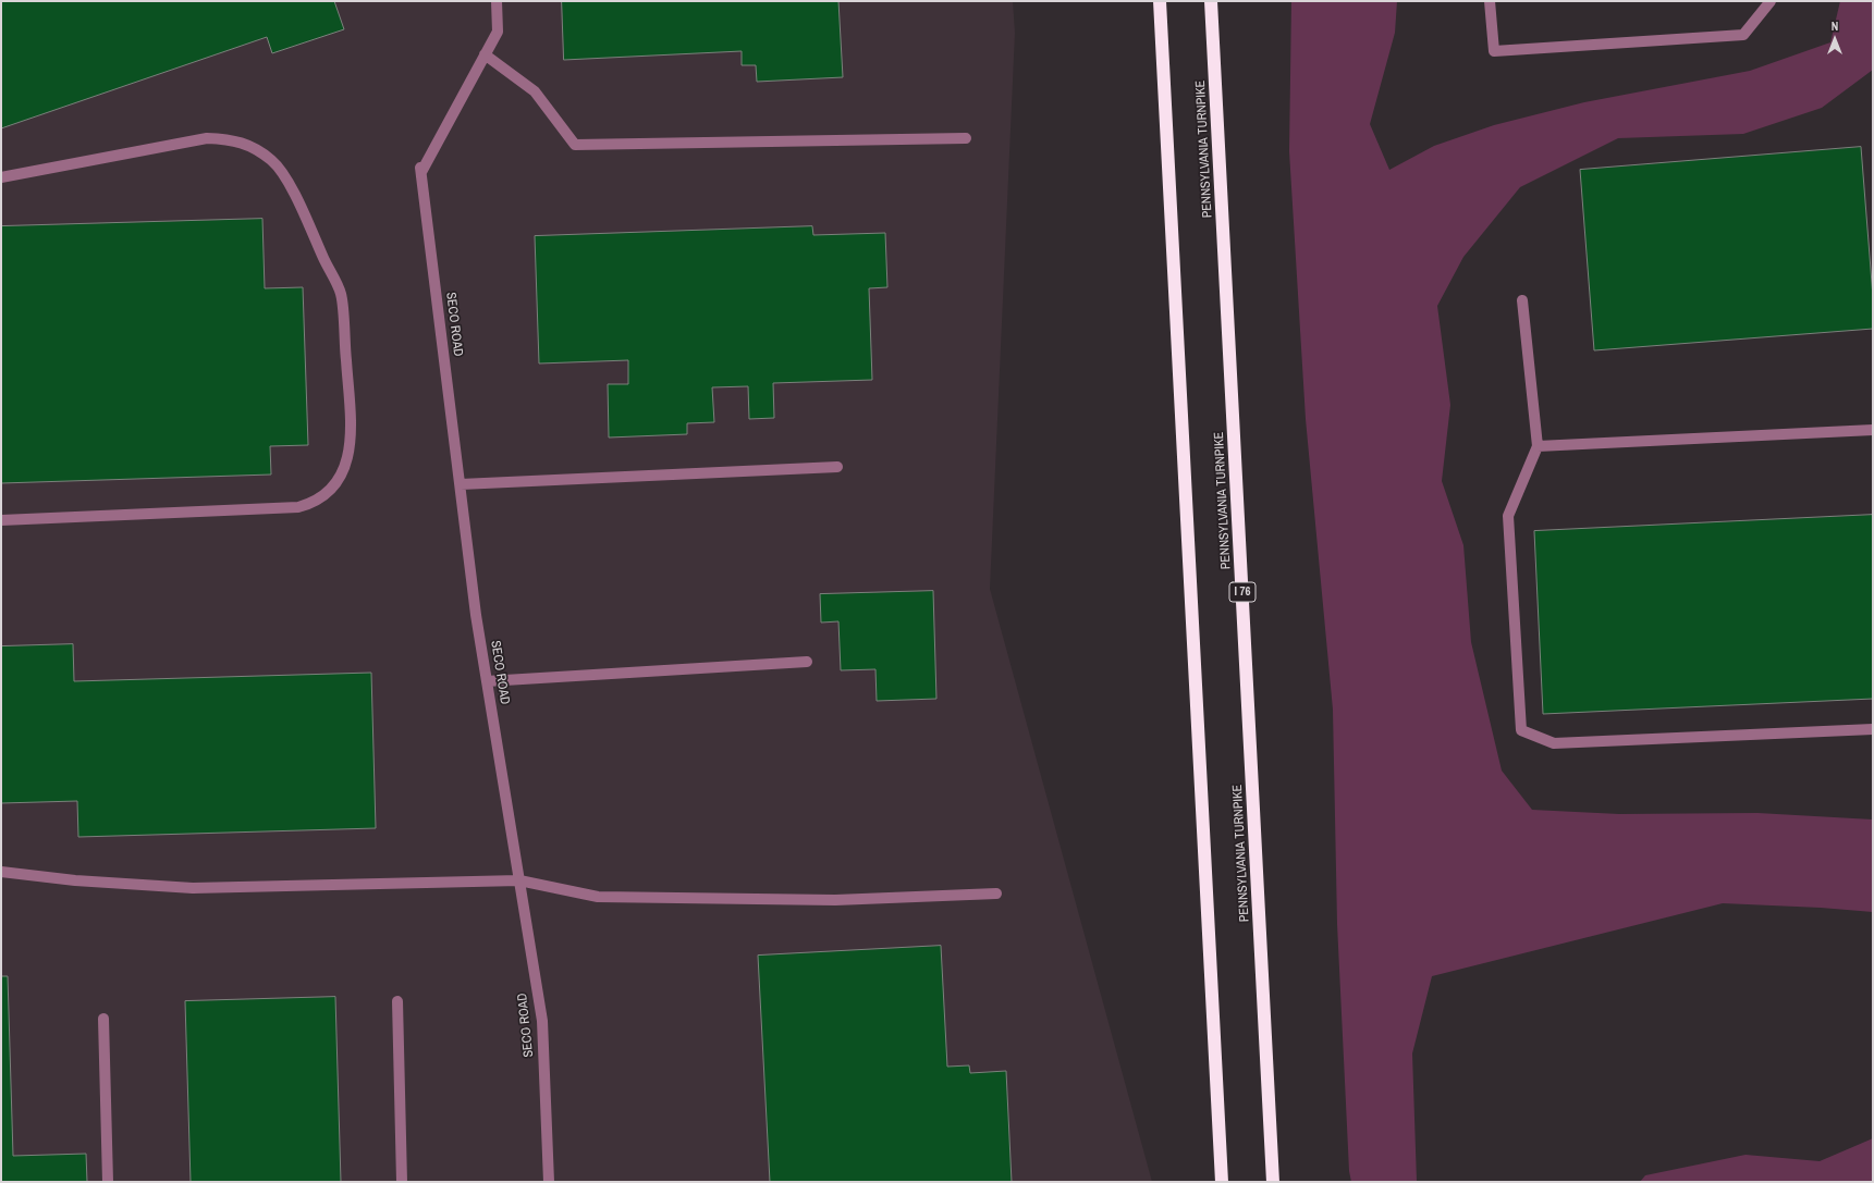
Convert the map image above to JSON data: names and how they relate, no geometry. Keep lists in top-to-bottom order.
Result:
{
  "streets": {
    "highway": ["PENNSYLVANIA TURNPIKE", "I 76"],
    "lane": ["SECO ROAD"]
  },
  "north": "top"
}
